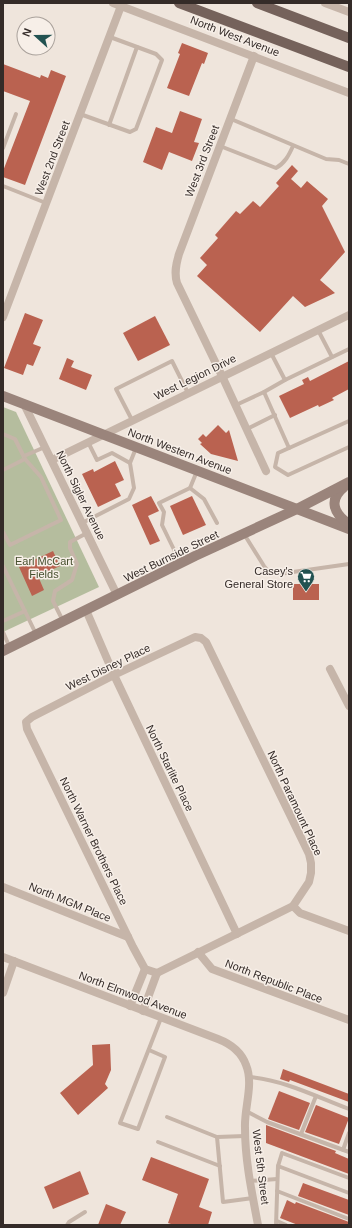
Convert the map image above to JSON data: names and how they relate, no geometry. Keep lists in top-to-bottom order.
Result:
{
  "streets": {
    "main road": ["North West Avenue"],
    "street": [
      "West 2nd Street",
      "West 3rd Street",
      "West Legion Drive",
      "North Western Avenue",
      "North Sigler Avenue",
      "West Burnside Street",
      "West Disney Place",
      "North Starlite Place",
      "North Paramount Place",
      "North Warner Brothers Place",
      "North MGM Place",
      "North Republic Place",
      "North Elmwood Avenue",
      "West 5th Street"
    ]
  },
  "crossings": [
    ["North West Avenue", "West 2nd Street"],
    ["North West Avenue", "West 3rd Street"],
    ["West 3rd Street", "West Legion Drive"],
    ["West Legion Drive", "North Western Avenue"],
    ["West Legion Drive", "North Sigler Avenue"],
    ["North Western Avenue", "North Sigler Avenue"],
    ["North Western Avenue", "West Burnside Street"],
    ["North Sigler Avenue", "West Burnside Street"],
    ["West Burnside Street", "North Starlite Place"],
    ["West Disney Place", "North Starlite Place"],
    ["West Disney Place", "North Paramount Place"],
    ["West Disney Place", "North Warner Brothers Place"],
    ["North Starlite Place", "North Paramount Place"],
    ["North Paramount Place", "North Republic Place"],
    ["North Warner Brothers Place", "North MGM Place"],
    ["North Elmwood Avenue", "West 5th Street"]
  ],
  "parks": ["Earl McCart Fields"],
  "places": {
    "supermarket": ["Casey's General Store"]
  },
  "north": "left"
}
